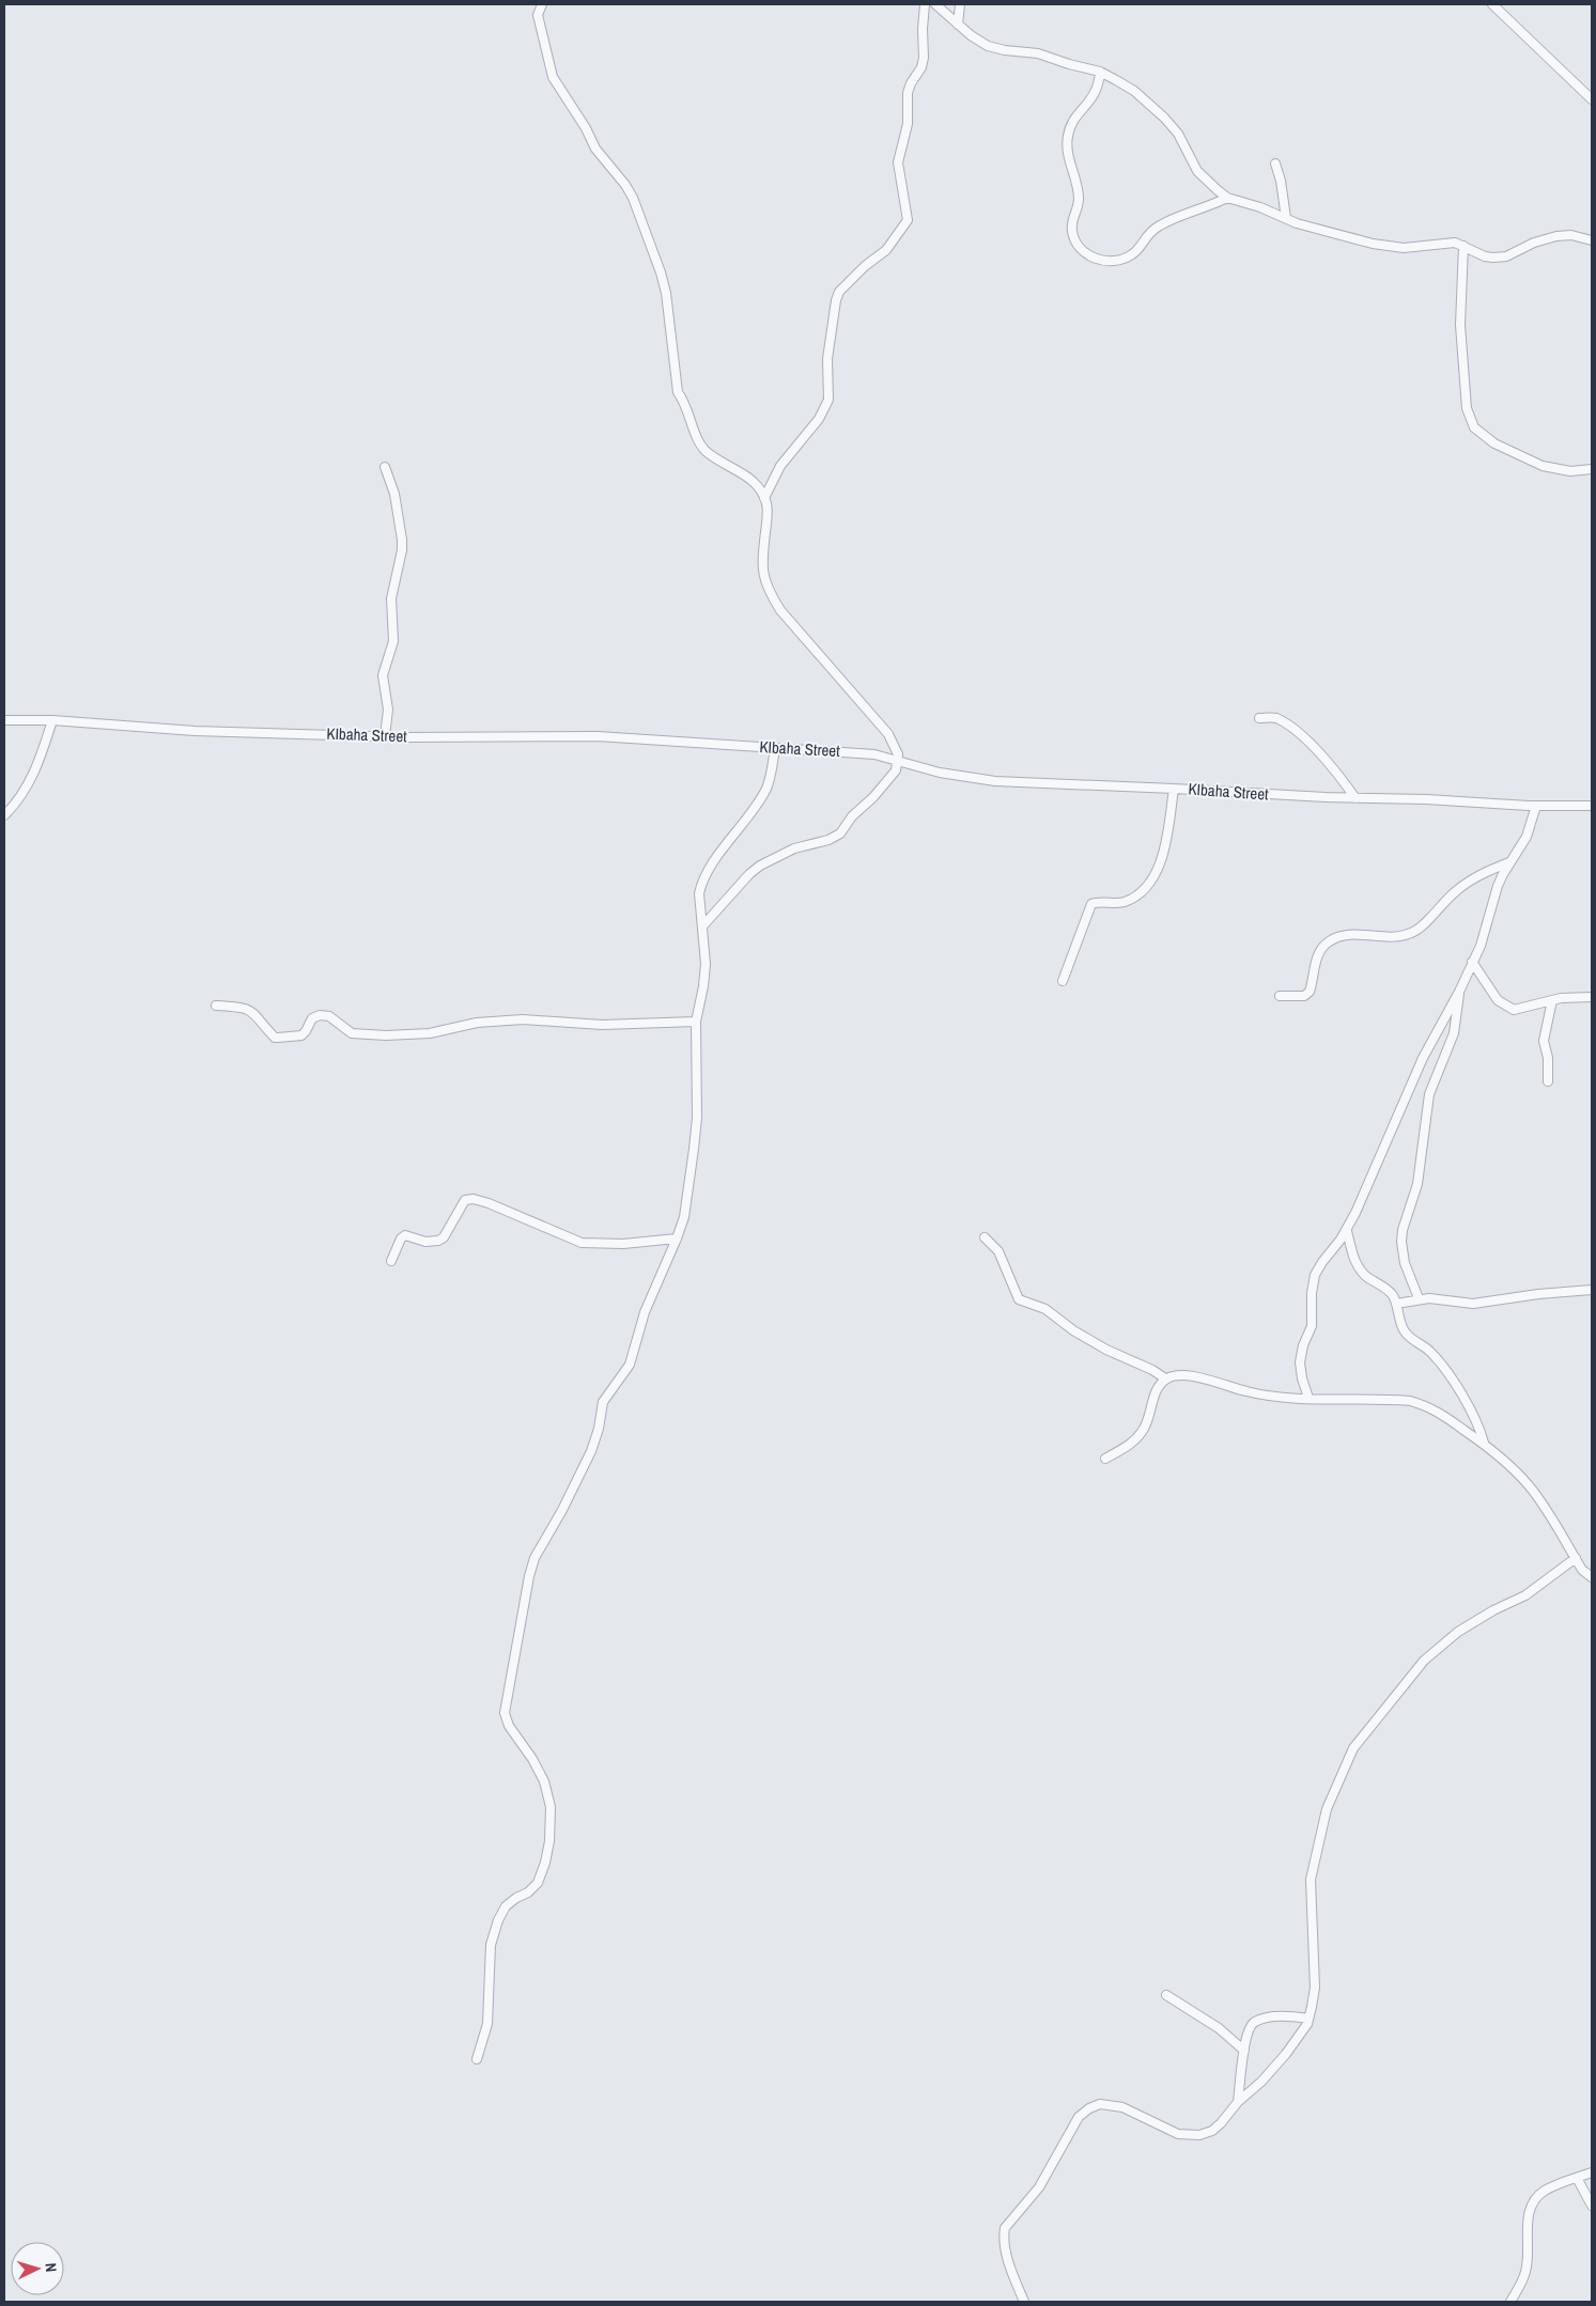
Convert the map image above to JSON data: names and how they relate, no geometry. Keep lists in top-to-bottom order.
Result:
{
  "streets": {
    "street": ["KIbaha Street"]
  },
  "north": "right"
}
